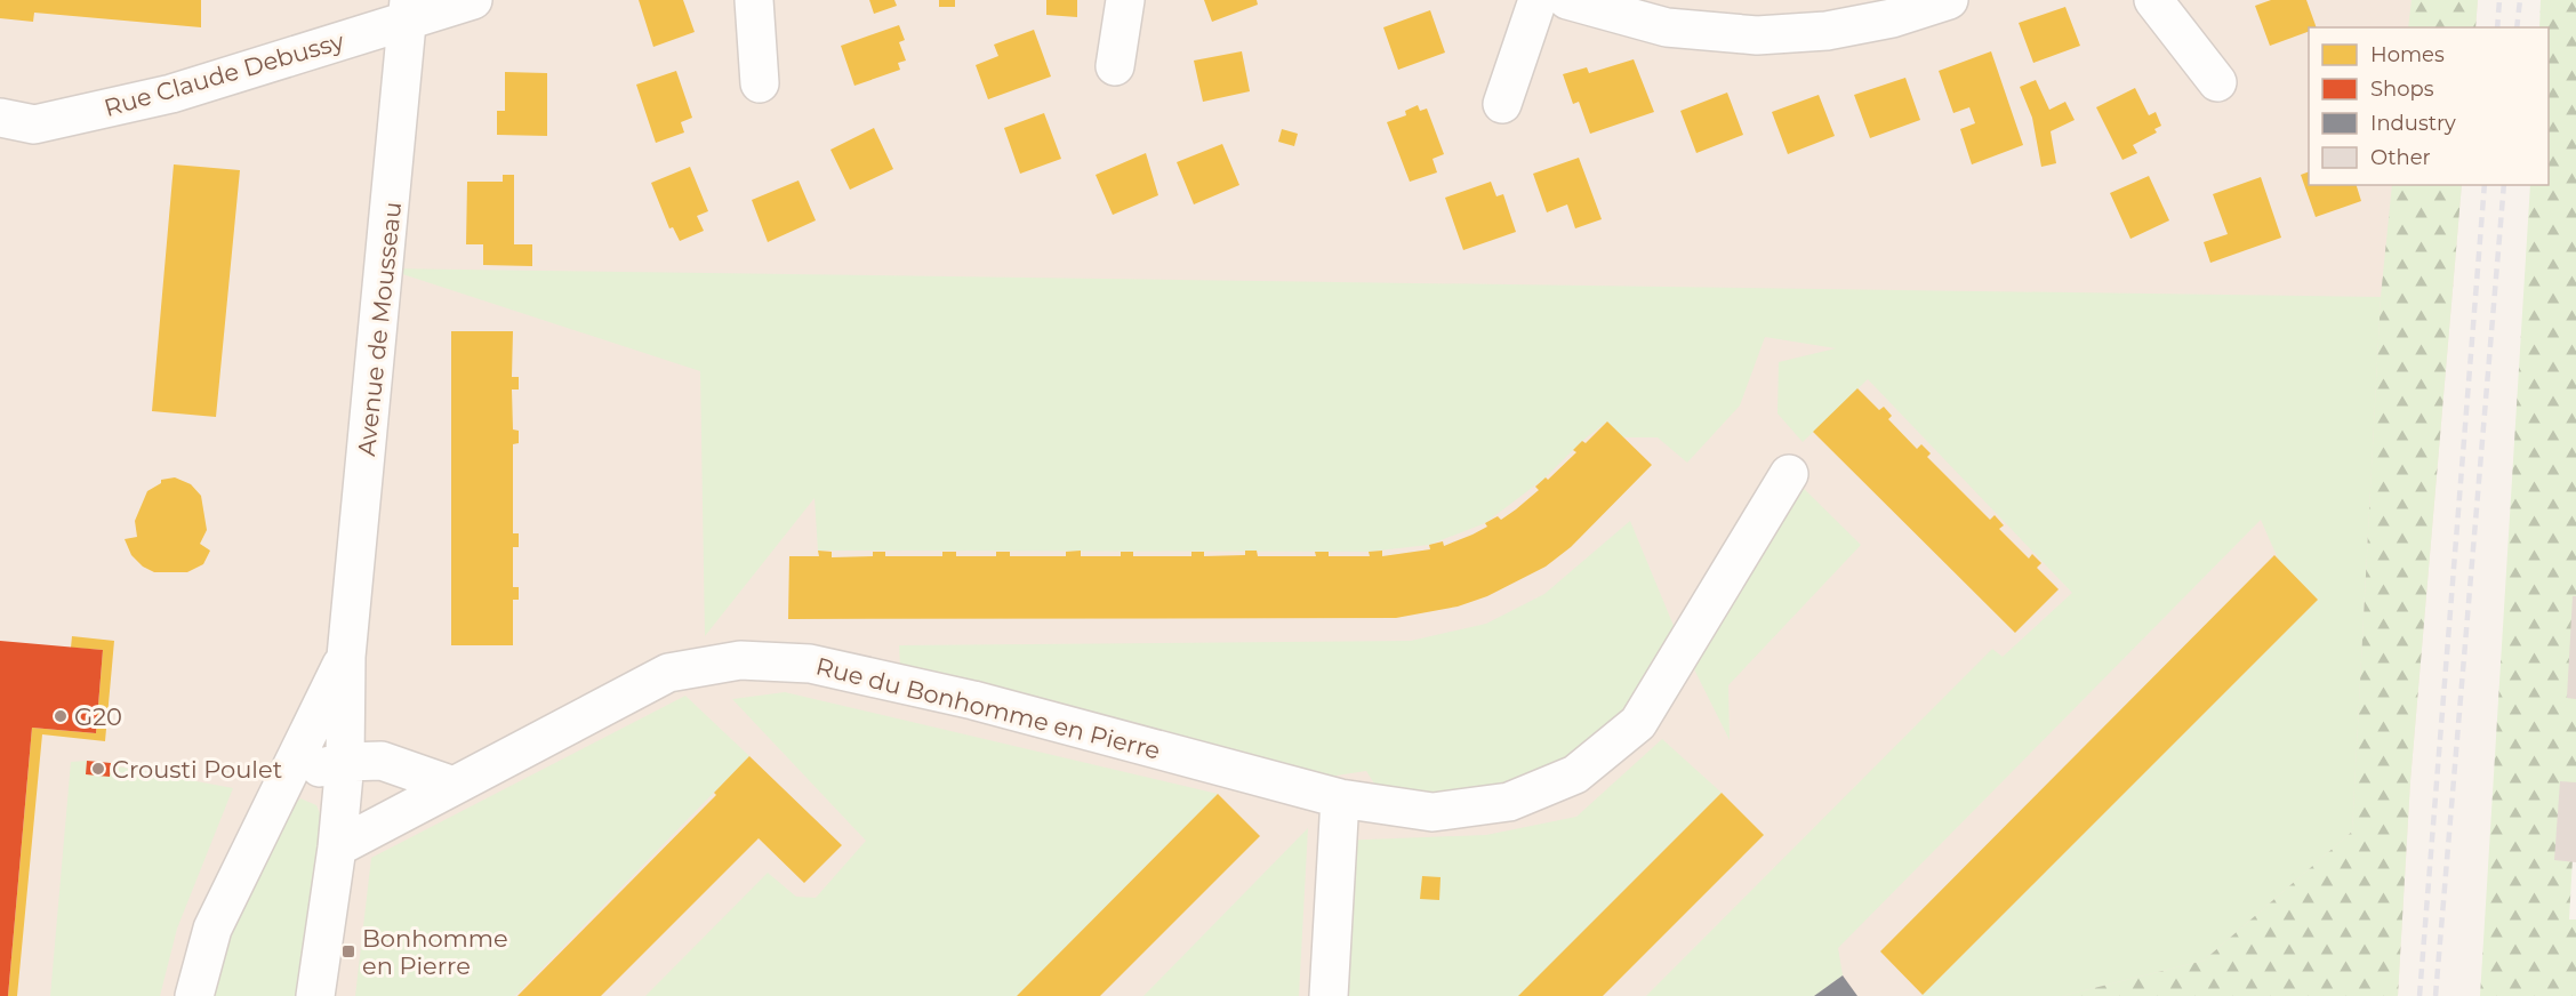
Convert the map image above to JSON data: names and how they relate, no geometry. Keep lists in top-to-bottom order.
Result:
{
  "streets": {
    "street": ["Rue Claude Debussy", "Avenue de Mousseau", "Rue du Bonhomme en Pierre"]
  },
  "crossings": [
    ["Rue Claude Debussy", "Avenue de Mousseau"],
    ["Avenue de Mousseau", "Rue du Bonhomme en Pierre"]
  ],
  "places": {
    "other": ["G20", "Crousti Poulet"],
    "transit": ["Bonhomme en Pierre"]
  },
  "legend": [
    "Homes",
    "Shops",
    "Industry",
    "Other"
  ]
}
